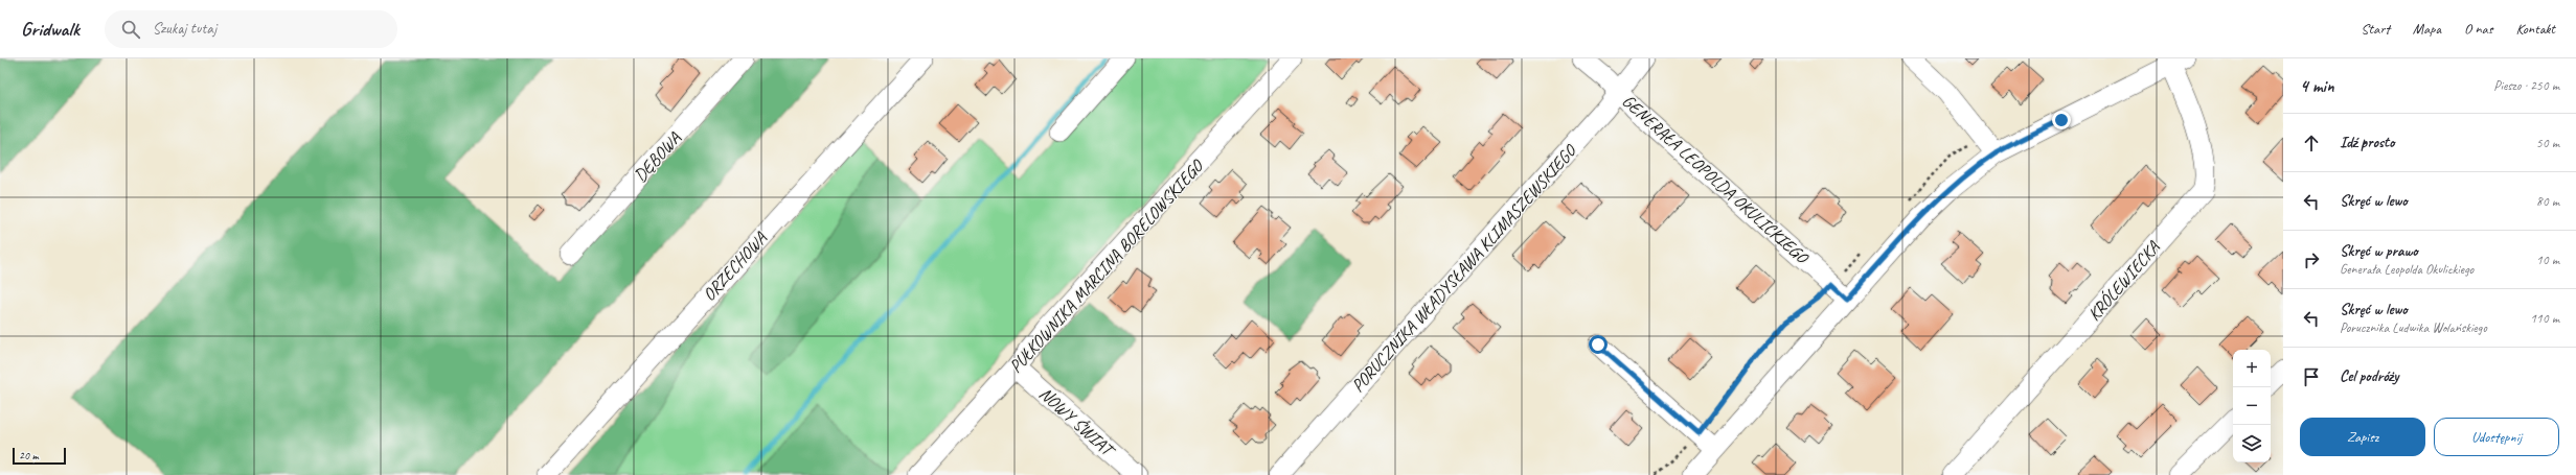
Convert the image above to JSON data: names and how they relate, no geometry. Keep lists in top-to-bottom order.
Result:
{
  "streets": {
    "street": [
      "DĘBOWA",
      "GENERAŁA LEOPOLDA OKULICKIEGO",
      "ORZECHOWA",
      "PUŁKOWNIKA MARCINA BORELOWSKIEGO",
      "PORUCZNIKA WŁADYSŁAWA KLIMASZEWSKIEGO",
      "KRÓLEWIECKA",
      "NOWY ŚWIAT"
    ]
  },
  "crossings": [
    ["GENERAŁA LEOPOLDA OKULICKIEGO", "PORUCZNIKA WŁADYSŁAWA KLIMASZEWSKIEGO"],
    ["PUŁKOWNIKA MARCINA BORELOWSKIEGO", "NOWY ŚWIAT"]
  ],
  "scale_bar": "20 m",
  "page": {
    "header": "Gridwalk",
    "search": "Szukaj tutaj",
    "nav": [
      "Start",
      "Mapa",
      "O nas",
      "Kontakt"
    ],
    "heading": ["4 min", "Pieszo · 250 m"],
    "list": [
      ["Idź prosto", "50 m"],
      ["Skręć w lewo", "80 m"],
      ["Skręć w prawo", "Generała Leopolda Okulickiego", "10 m"],
      ["Skręć w lewo", "Porucznika Ludwika Wolańskiego", "110 m"],
      "Cel podróży"
    ],
    "map_buttons": ["+", "−"],
    "buttons": ["Zapisz", "Udostępnij"],
    "scale": "20 m"
  }
}
